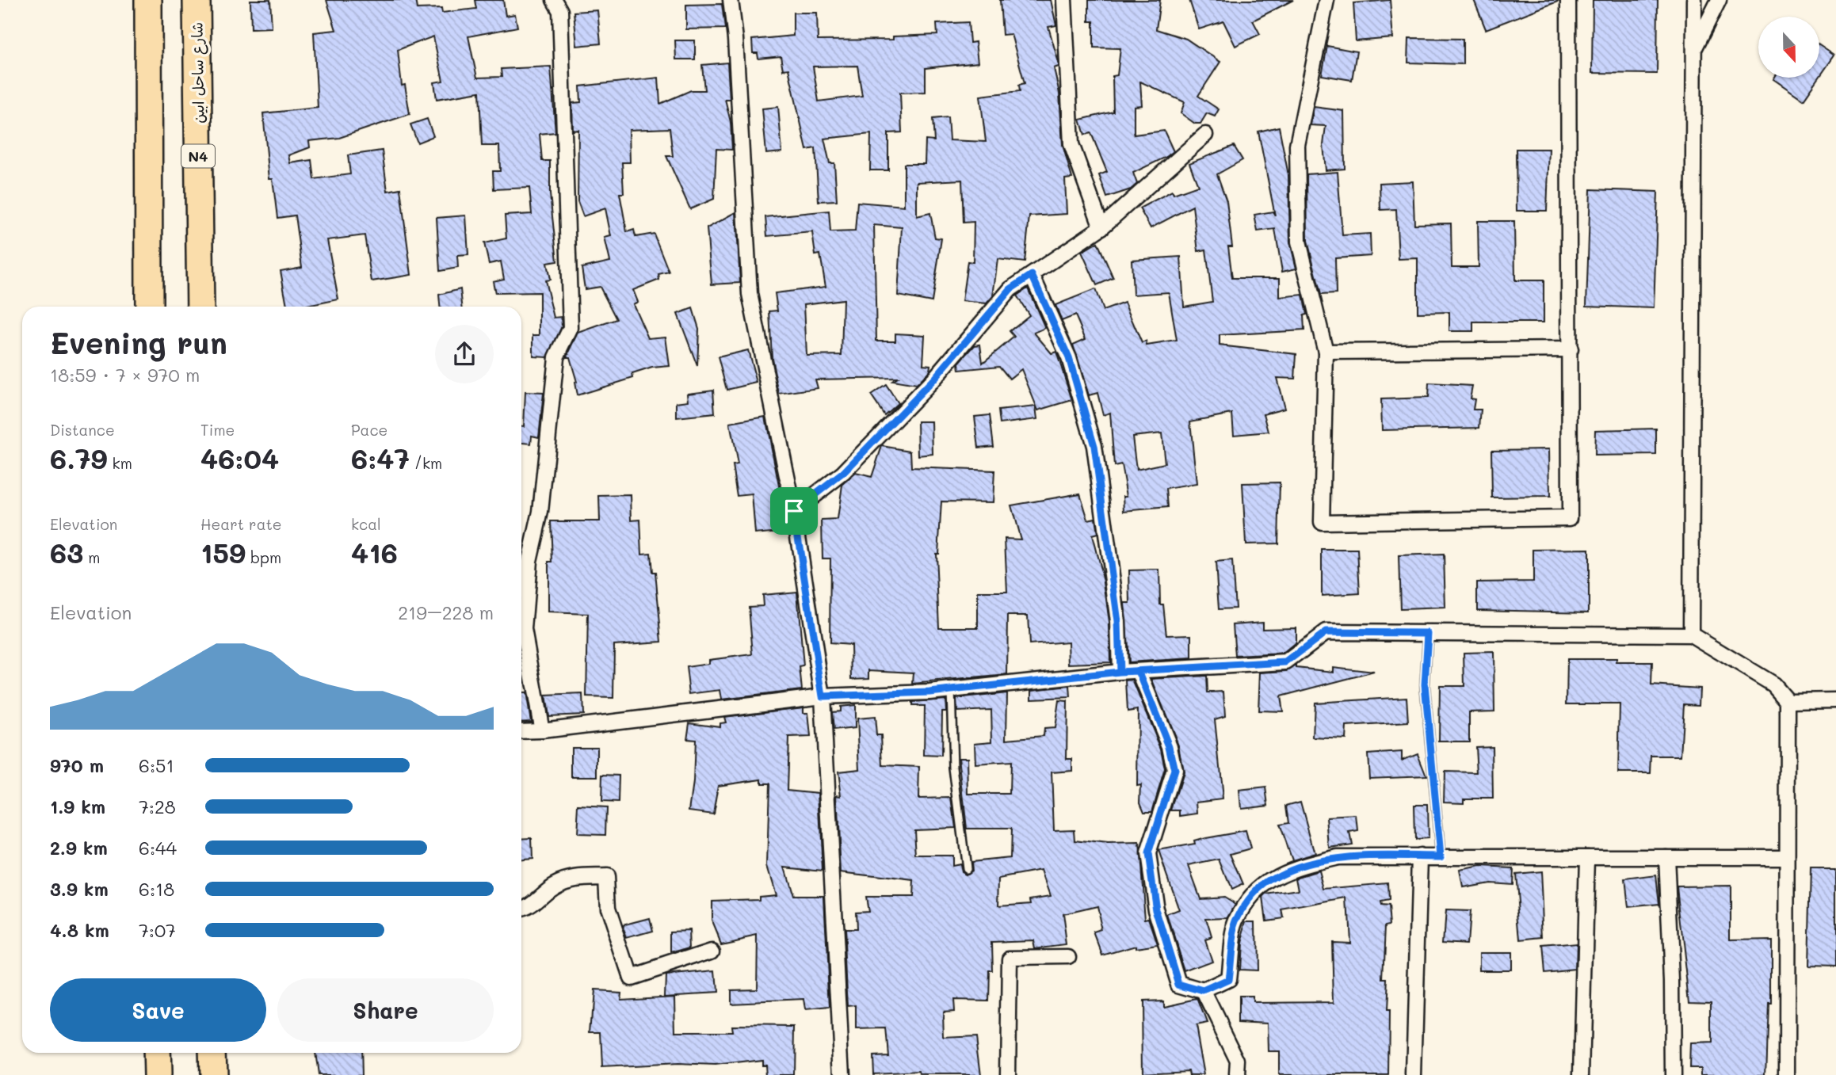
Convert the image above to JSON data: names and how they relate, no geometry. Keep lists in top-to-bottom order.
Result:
{
  "streets": {
    "highway": ["شارع ساحل ابين", "N4"]
  },
  "north": "bottom",
  "page": {
    "heading": ["Evening run", "18:59 · 7 × 970 m"],
    "stats": [
      ["Distance", "6.79 km"],
      ["Time", "46:04"],
      ["Pace", "6:47 /km"],
      ["Elevation", "63 m"],
      ["Heart rate", "159 bpm"],
      ["kcal", "416"]
    ],
    "chart": ["Elevation", "219–228 m"],
    "list": [
      {
        "name": "970 m",
        "note": "6:51"
      },
      {
        "name": "1.9 km",
        "note": "7:28"
      },
      {
        "name": "2.9 km",
        "note": "6:44"
      },
      {
        "name": "3.9 km",
        "note": "6:18"
      },
      {
        "name": "4.8 km",
        "note": "7:07"
      }
    ],
    "buttons": ["Save", "Share"]
  }
}
